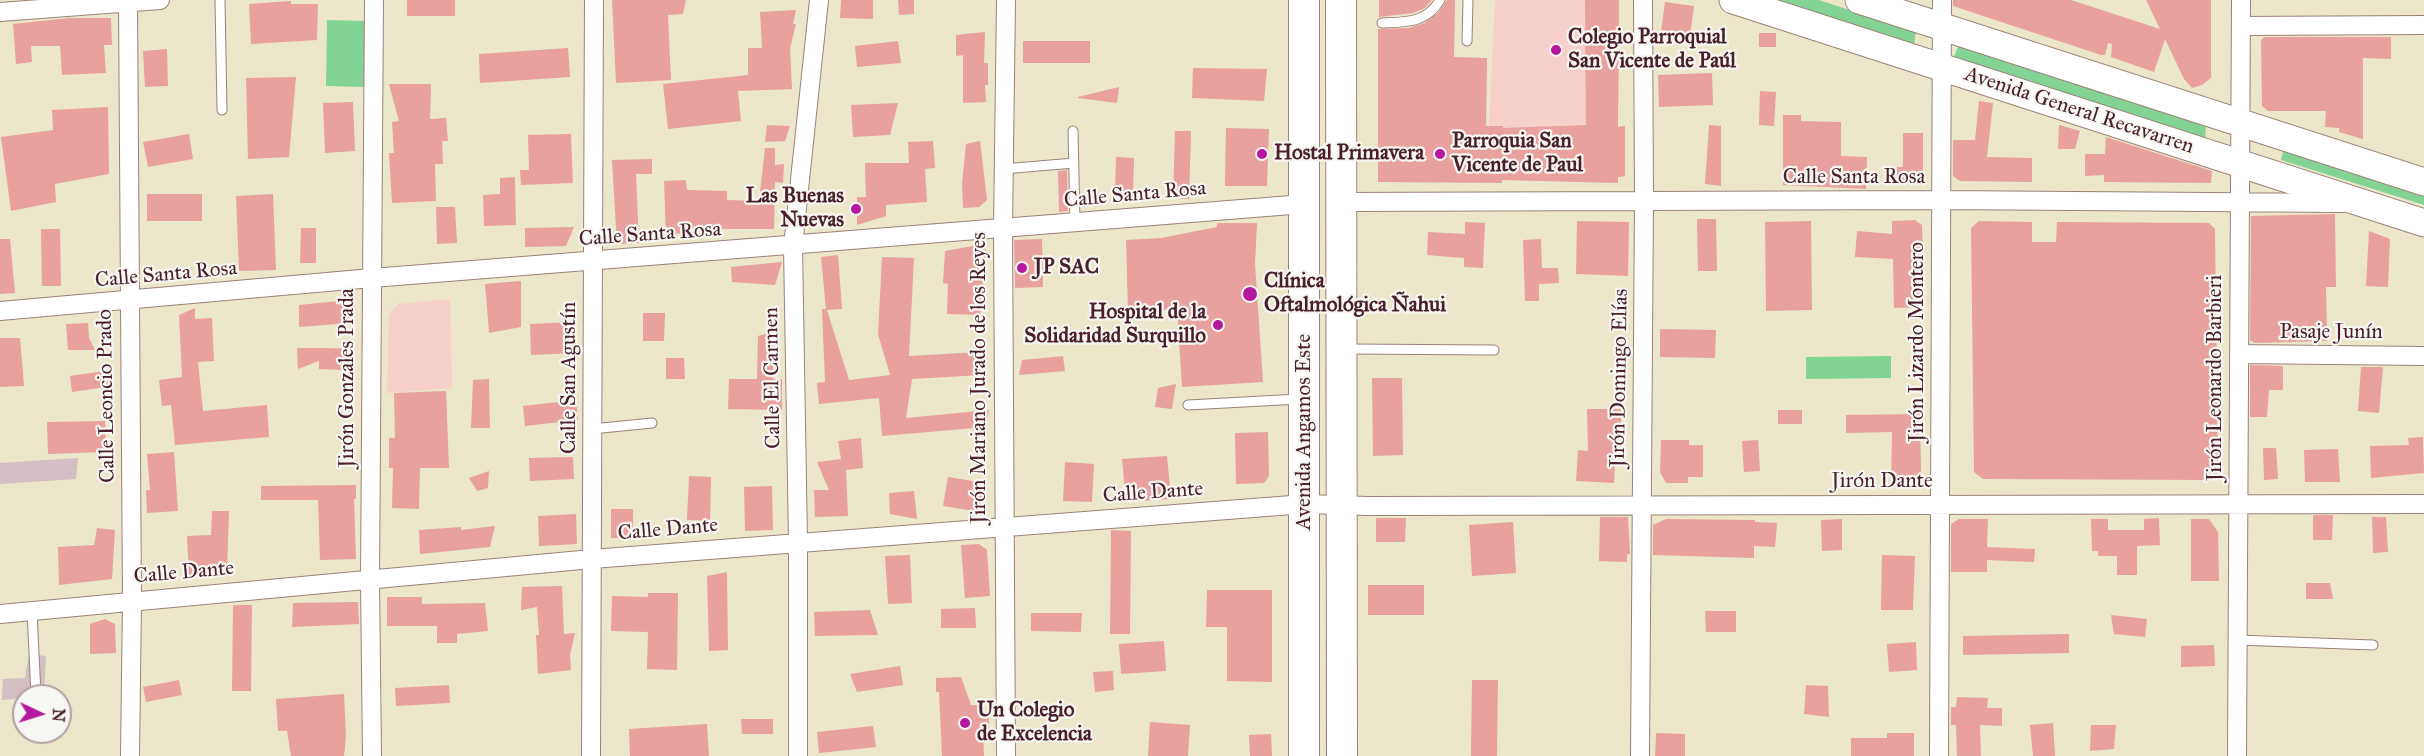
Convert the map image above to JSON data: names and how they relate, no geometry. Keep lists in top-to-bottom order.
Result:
{
  "streets": {
    "main road": ["Avenida Angamos Este"],
    "street": [
      "Avenida General Recavarren",
      "Calle Santa Rosa",
      "Pasaje Junín",
      "Jirón Lizardo Montero",
      "Jirón Gonzales Prada",
      "Calle San Agustín",
      "Calle El Carmen",
      "Jirón Mariano Jurado de los Reyes",
      "Jirón Domingo Elías",
      "Jirón Leonardo Barbieri",
      "Calle Leoncio Prado",
      "Jirón Dante",
      "Calle Dante"
    ]
  },
  "crossings": [
    ["Avenida General Recavarren", "Calle Santa Rosa"],
    ["Avenida General Recavarren", "Jirón Lizardo Montero"],
    ["Avenida General Recavarren", "Jirón Leonardo Barbieri"],
    ["Calle Santa Rosa", "Jirón Lizardo Montero"],
    ["Calle Santa Rosa", "Jirón Gonzales Prada"],
    ["Calle Santa Rosa", "Calle San Agustín"],
    ["Calle Santa Rosa", "Calle El Carmen"],
    ["Calle Santa Rosa", "Jirón Mariano Jurado de los Reyes"],
    ["Calle Santa Rosa", "Jirón Domingo Elías"],
    ["Calle Santa Rosa", "Jirón Leonardo Barbieri"],
    ["Calle Santa Rosa", "Calle Leoncio Prado"],
    ["Calle Santa Rosa", "Avenida Angamos Este"],
    ["Pasaje Junín", "Jirón Leonardo Barbieri"],
    ["Jirón Lizardo Montero", "Jirón Dante"],
    ["Jirón Gonzales Prada", "Calle Dante"],
    ["Calle San Agustín", "Calle Dante"],
    ["Calle El Carmen", "Calle Dante"],
    ["Jirón Mariano Jurado de los Reyes", "Calle Dante"],
    ["Jirón Domingo Elías", "Jirón Dante"],
    ["Jirón Leonardo Barbieri", "Jirón Dante"],
    ["Calle Leoncio Prado", "Calle Dante"],
    ["Avenida Angamos Este", "Jirón Dante"],
    ["Avenida Angamos Este", "Calle Dante"],
    ["Jirón Dante", "Calle Dante"]
  ],
  "places": [
    "Colegio Parroquial San Vicente de Paúl",
    "Hostal Primavera",
    "Parroquia San Vicente de Paul",
    "Las Buenas Nuevas",
    "JP SAC",
    "Clínica Oftalmológica Ñahui",
    "Hospital de la Solidaridad Surquillo",
    "Un Colegio de Excelencia"
  ],
  "north": "right"
}
